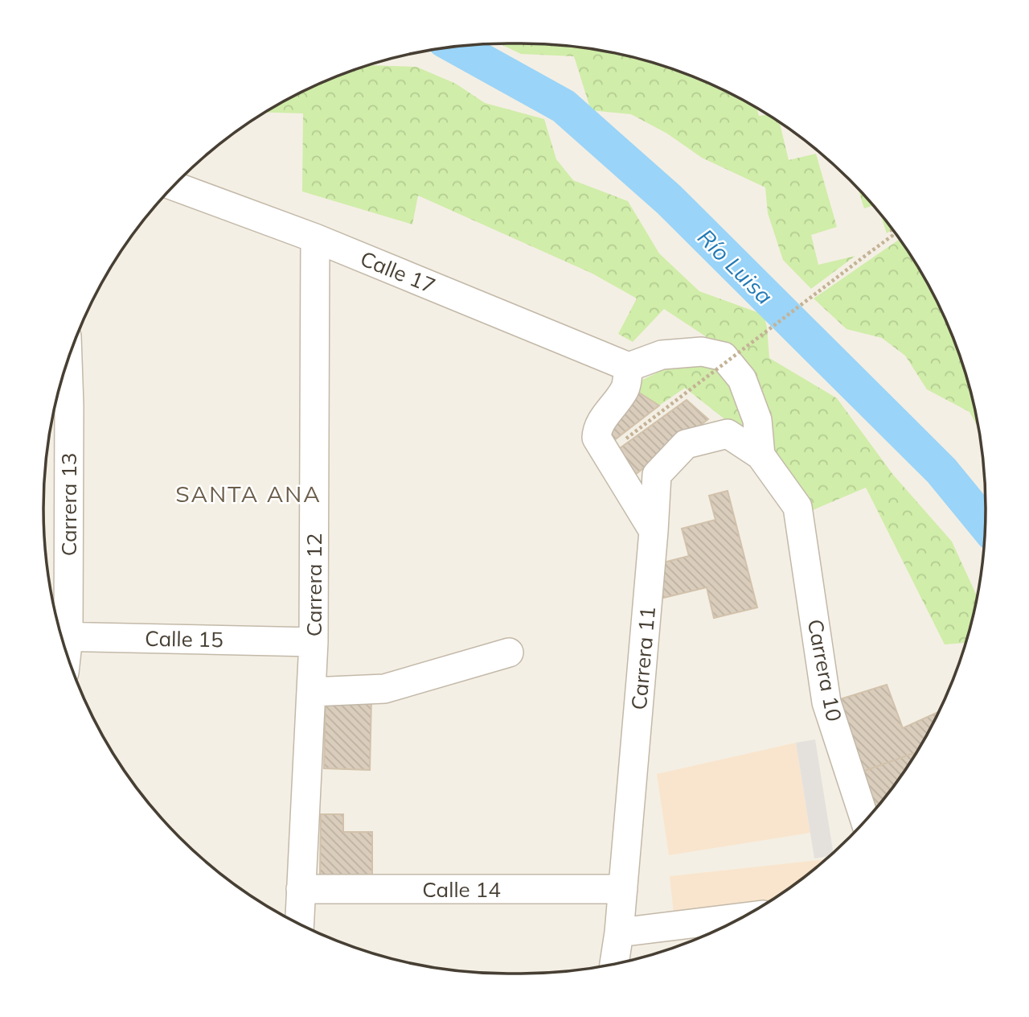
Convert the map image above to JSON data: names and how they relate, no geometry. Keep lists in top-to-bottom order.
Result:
{
  "streets": {
    "street": [
      "Calle 17",
      "Carrera 13",
      "Carrera 12",
      "Calle 15",
      "Carrera 11",
      "Carrera 10",
      "Calle 14"
    ]
  },
  "crossings": [
    ["Calle 17", "Carrera 12"],
    ["Carrera 12", "Calle 15"],
    ["Carrera 12", "Calle 14"],
    ["Carrera 11", "Carrera 10"],
    ["Carrera 11", "Calle 14"]
  ],
  "districts": ["SANTA ANA"],
  "water": ["Río Luisa"]
}
